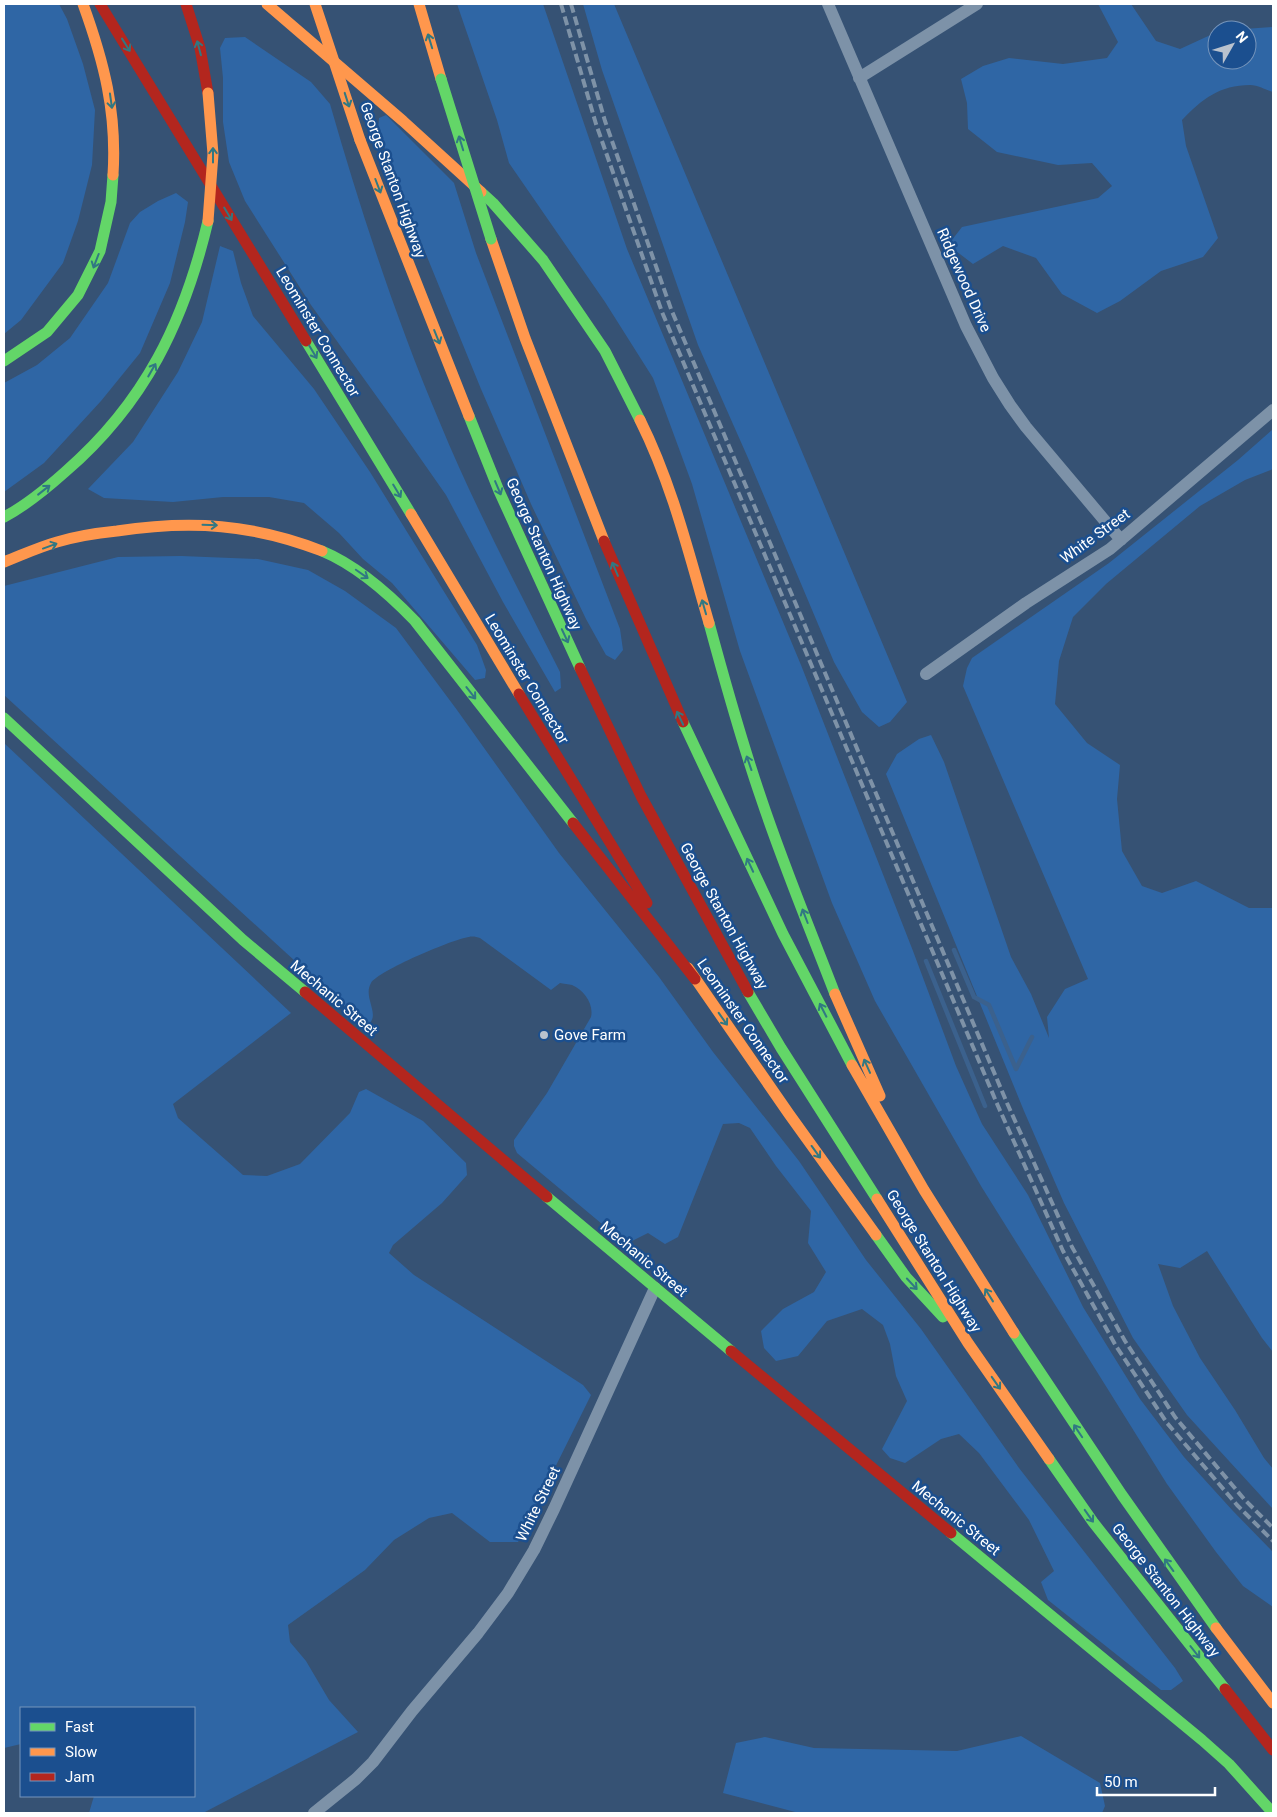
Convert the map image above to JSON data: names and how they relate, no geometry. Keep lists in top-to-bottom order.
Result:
{
  "streets": {
    "main road": ["George Stanton Highway", "Leominster Connector", "Mechanic Street"],
    "street": ["Ridgewood Drive", "White Street"]
  },
  "crossings": [
    ["George Stanton Highway", "Leominster Connector"],
    ["Ridgewood Drive", "White Street"],
    ["White Street", "Mechanic Street"]
  ],
  "one_way": ["Leominster Connector"],
  "places": ["Gove Farm"],
  "legend": ["Fast", "Slow", "Jam"],
  "scale_bar": "50 m",
  "north": "top right"
}
